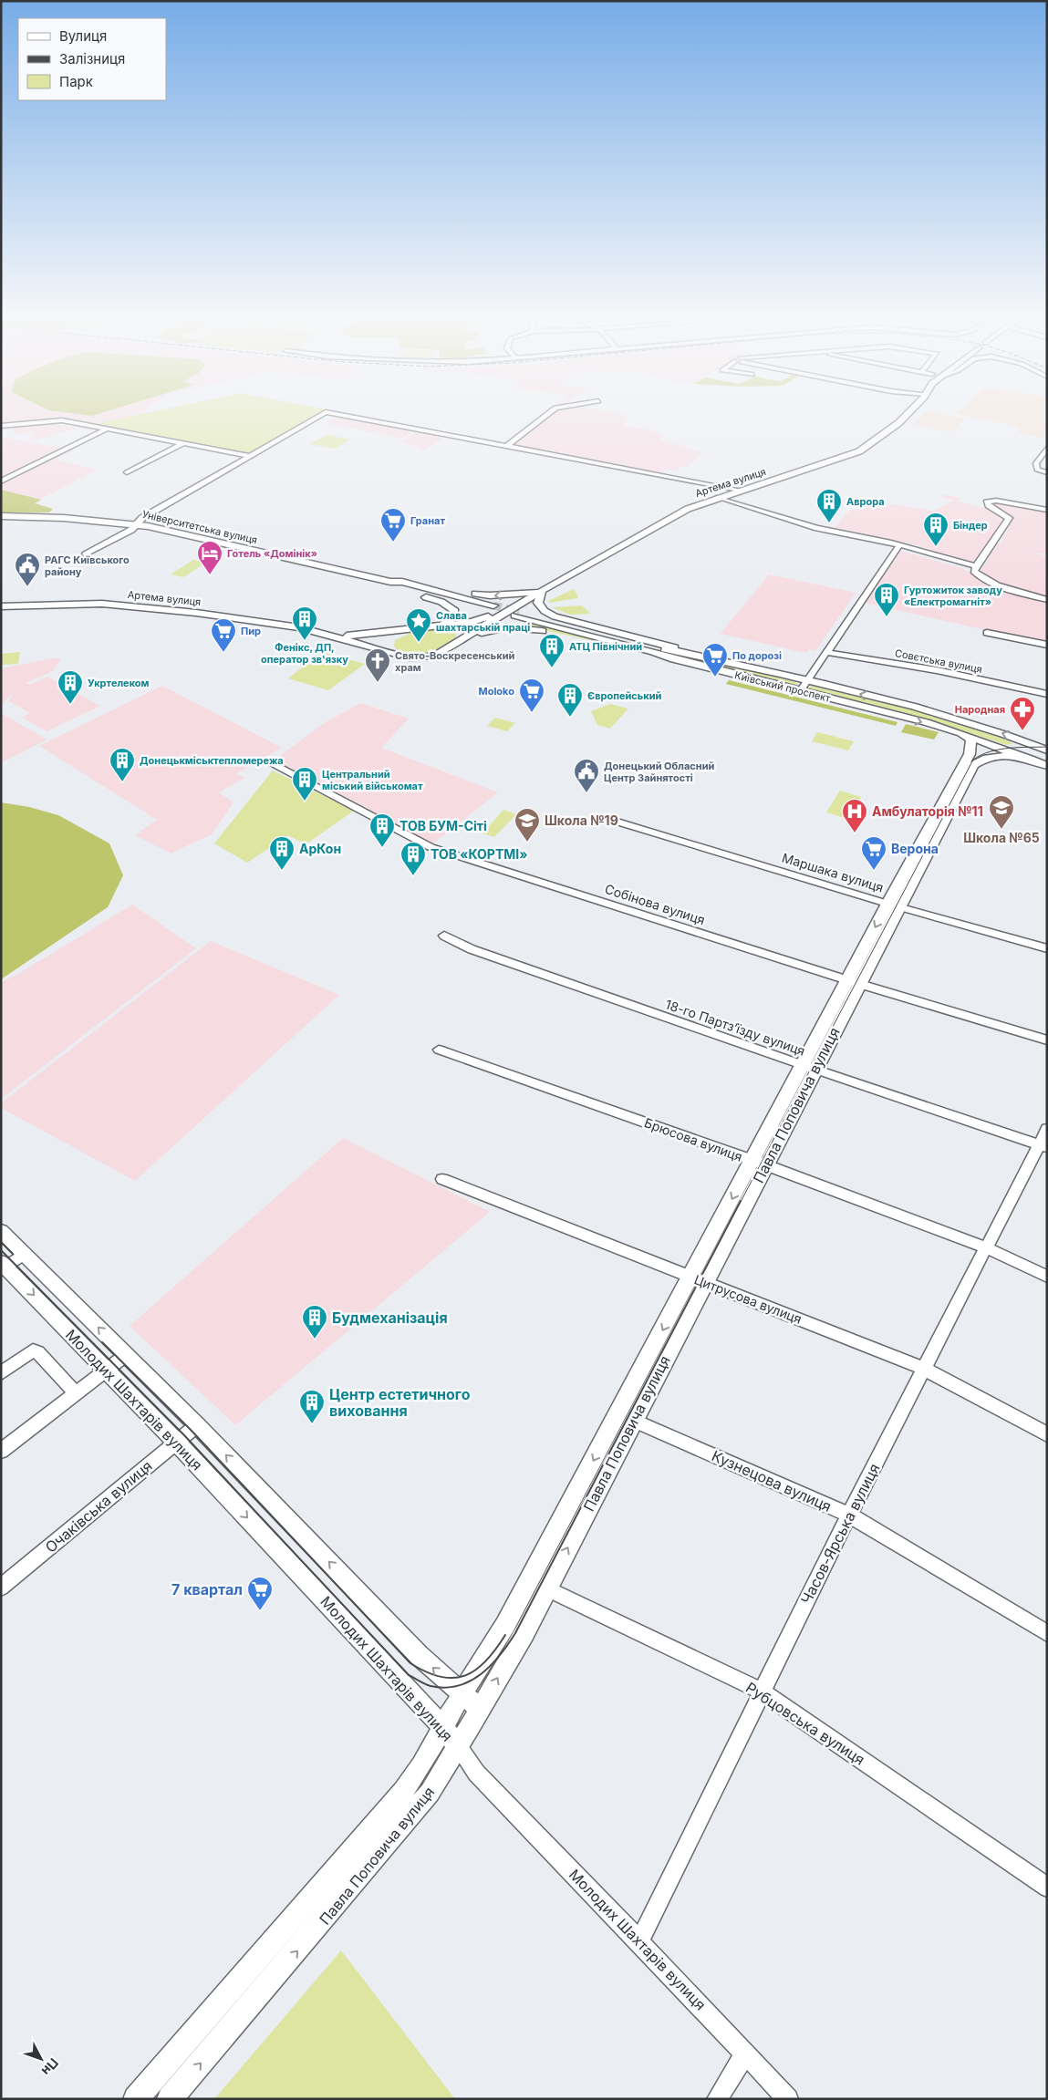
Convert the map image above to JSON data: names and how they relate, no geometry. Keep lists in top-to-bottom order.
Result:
{
  "streets": {
    "main road": [
      "Артема вулиця",
      "Університетська вулиця",
      "Київський проспект",
      "Павла Поповича вулиця",
      "Молодих Шахтарів вулиця"
    ],
    "street": [
      "Совєтська вулиця",
      "Маршака вулиця",
      "Собінова вулиця",
      "18-го Партз’їзду вулиця",
      "Брюсова вулиця",
      "Цитрусова вулиця",
      "Кузнецова вулиця",
      "Очаківська вулиця",
      "Часов-Ярська вулиця",
      "Рубцовська вулиця"
    ]
  },
  "crossings": [
    ["Київський проспект", "Павла Поповича вулиця"],
    ["Маршака вулиця", "Павла Поповича вулиця"],
    ["Собінова вулиця", "Павла Поповича вулиця"],
    ["18-го Партз’їзду вулиця", "Павла Поповича вулиця"],
    ["18-го Партз’їзду вулиця", "Часов-Ярська вулиця"],
    ["Павла Поповича вулиця", "Брюсова вулиця"],
    ["Павла Поповича вулиця", "Цитрусова вулиця"],
    ["Павла Поповича вулиця", "Молодих Шахтарів вулиця"],
    ["Павла Поповича вулиця", "Кузнецова вулиця"],
    ["Павла Поповича вулиця", "Рубцовська вулиця"],
    ["Брюсова вулиця", "Часов-Ярська вулиця"],
    ["Цитрусова вулиця", "Часов-Ярська вулиця"],
    ["Молодих Шахтарів вулиця", "Очаківська вулиця"],
    ["Молодих Шахтарів вулиця", "Часов-Ярська вулиця"],
    ["Кузнецова вулиця", "Часов-Ярська вулиця"],
    ["Часов-Ярська вулиця", "Рубцовська вулиця"]
  ],
  "places": {
    "building": [
      "Аврора",
      "Біндер",
      "Гуртожиток заводу «Електромагніт»",
      "Фенікс, ДП, оператор зв'язку",
      "АТЦ Північний",
      "Укртелеком",
      "Європейський",
      "Донецькміськтепломережа",
      "Центральний міський військомат",
      "ТОВ БУМ-Сіті",
      "АрКон",
      "ТОВ «КОРТМІ»",
      "Будмеханізація",
      "Центр естетичного виховання"
    ],
    "supermarket": [
      "Гранат",
      "Пир",
      "По дорозі",
      "Moloko",
      "Верона",
      "7 квартал"
    ],
    "hotel": ["Готель «Домінік»"],
    "public building": ["РАГС Київського району", "Донецький Обласний Центр Зайнятості"],
    "place": ["Слава шахтарській праці"],
    "church": ["Свято-Воскресенський храм"],
    "pharmacy": ["Народная"],
    "school or university": ["Школа №65", "Школа №19"],
    "hospital": ["Амбулаторія №11"]
  },
  "legend": ["Вулиця", "Залізниця", "Парк"],
  "north": "bottom right"
}
